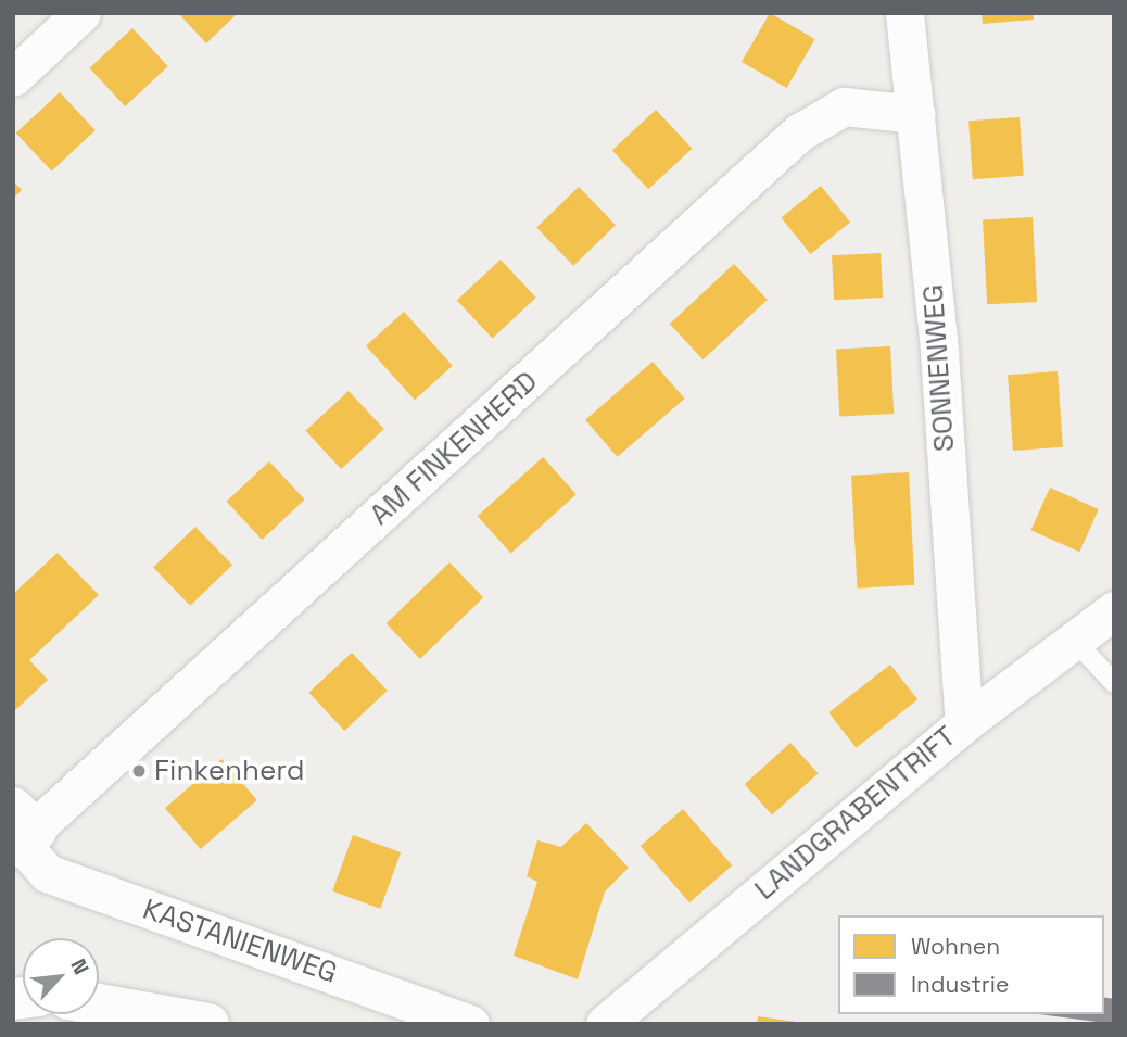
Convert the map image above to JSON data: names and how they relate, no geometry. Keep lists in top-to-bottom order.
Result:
{
  "streets": {
    "street": [
      "SONNENWEG",
      "AM FINKENHERD",
      "LANDGRABENTRIFT",
      "KASTANIENWEG"
    ]
  },
  "crossings": [
    ["SONNENWEG", "AM FINKENHERD"],
    ["SONNENWEG", "LANDGRABENTRIFT"],
    ["AM FINKENHERD", "KASTANIENWEG"]
  ],
  "places": ["Finkenherd"],
  "legend": ["Wohnen", "Industrie"],
  "north": "top right"
}
